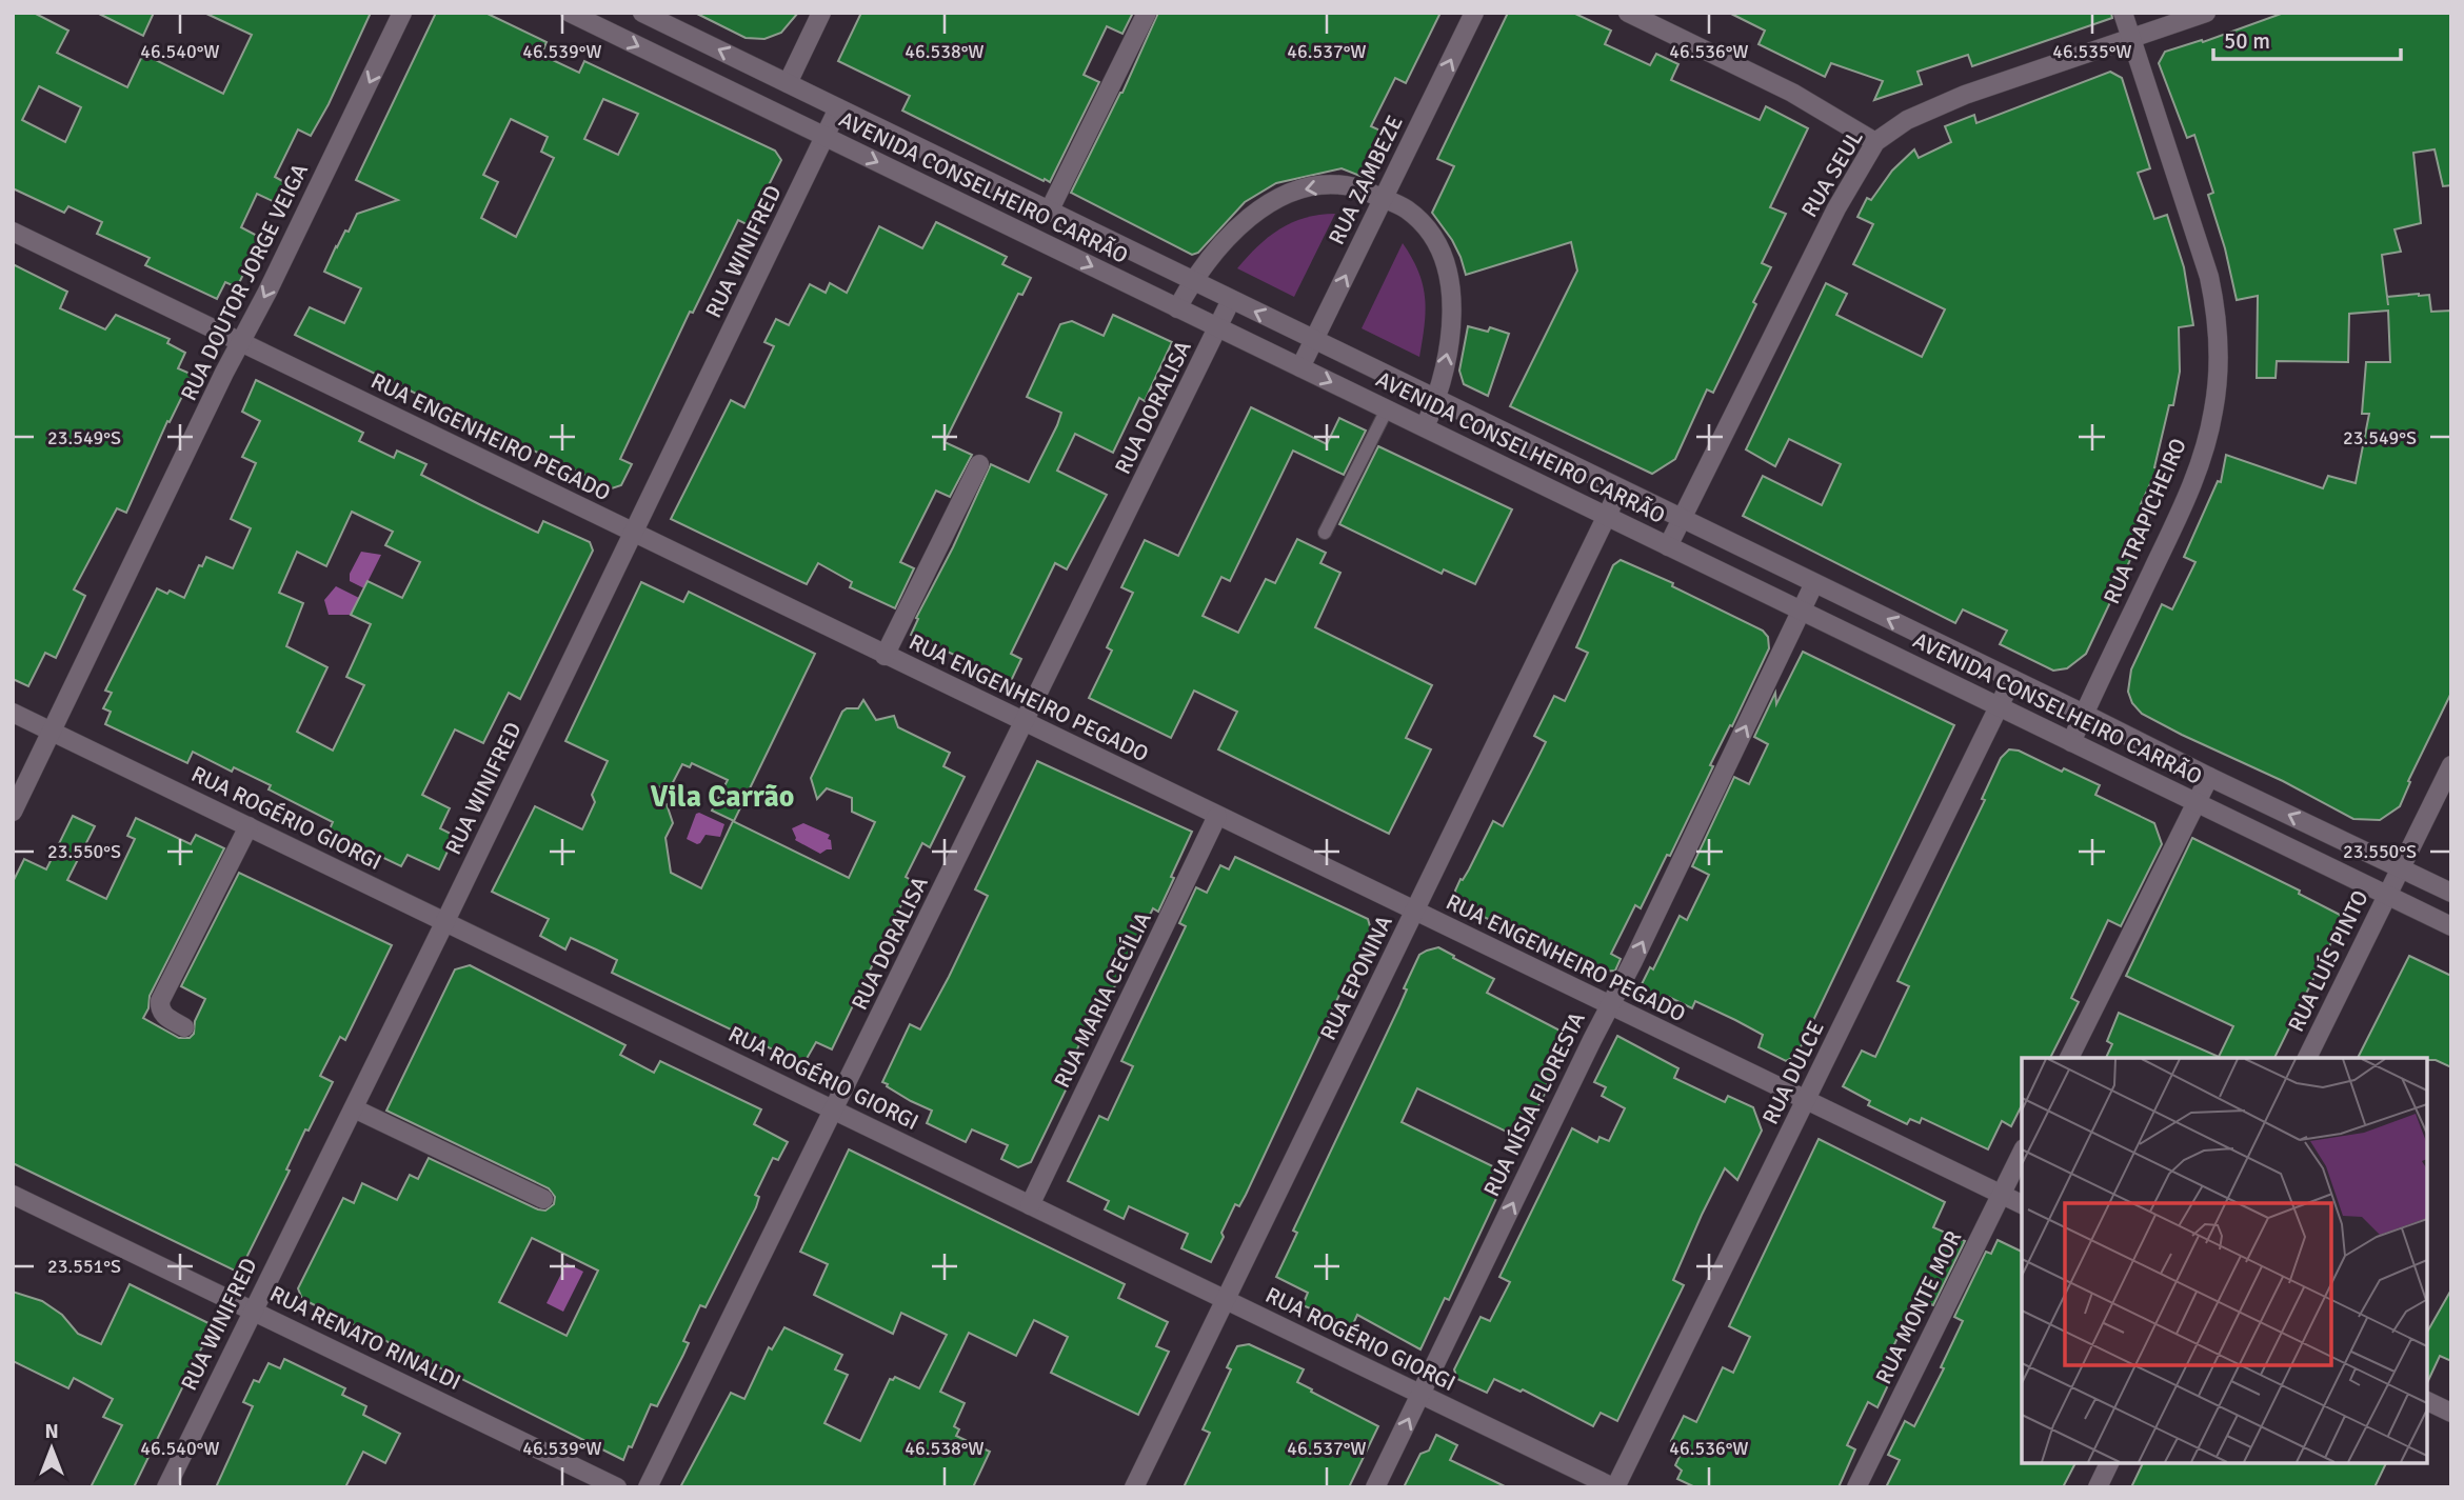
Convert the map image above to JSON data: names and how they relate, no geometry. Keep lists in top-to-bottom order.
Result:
{
  "streets": {
    "street": [
      "RUA SEUL",
      "RUA ZAMBEZE",
      "AVENIDA CONSELHEIRO CARRÃO",
      "RUA WINIFRED",
      "RUA DOUTOR JORGE VEIGA",
      "RUA DORALISA",
      "RUA ENGENHEIRO PEGADO",
      "RUA TRAPICHEIRO",
      "RUA ROGÉRIO GIORGI",
      "RUA LUÍS PINTO",
      "RUA EPONINA",
      "RUA MARIA CECÍLIA",
      "RUA DULCE",
      "RUA NÍSIA FLORESTA",
      "RUA MONTE MOR",
      "RUA RENATO RINALDI"
    ]
  },
  "crossings": [
    ["RUA SEUL", "AVENIDA CONSELHEIRO CARRÃO"],
    ["RUA SEUL", "RUA TRAPICHEIRO"],
    ["RUA ZAMBEZE", "AVENIDA CONSELHEIRO CARRÃO"],
    ["AVENIDA CONSELHEIRO CARRÃO", "RUA WINIFRED"],
    ["AVENIDA CONSELHEIRO CARRÃO", "RUA DORALISA"],
    ["AVENIDA CONSELHEIRO CARRÃO", "RUA TRAPICHEIRO"],
    ["AVENIDA CONSELHEIRO CARRÃO", "RUA LUÍS PINTO"],
    ["AVENIDA CONSELHEIRO CARRÃO", "RUA EPONINA"],
    ["AVENIDA CONSELHEIRO CARRÃO", "RUA DULCE"],
    ["AVENIDA CONSELHEIRO CARRÃO", "RUA NÍSIA FLORESTA"],
    ["RUA WINIFRED", "RUA ENGENHEIRO PEGADO"],
    ["RUA WINIFRED", "RUA ROGÉRIO GIORGI"],
    ["RUA WINIFRED", "RUA RENATO RINALDI"],
    ["RUA DOUTOR JORGE VEIGA", "RUA ENGENHEIRO PEGADO"],
    ["RUA DOUTOR JORGE VEIGA", "RUA ROGÉRIO GIORGI"],
    ["RUA DORALISA", "RUA ENGENHEIRO PEGADO"],
    ["RUA DORALISA", "RUA ROGÉRIO GIORGI"],
    ["RUA ENGENHEIRO PEGADO", "RUA EPONINA"],
    ["RUA ENGENHEIRO PEGADO", "RUA MARIA CECÍLIA"],
    ["RUA ENGENHEIRO PEGADO", "RUA DULCE"],
    ["RUA ENGENHEIRO PEGADO", "RUA NÍSIA FLORESTA"],
    ["RUA ENGENHEIRO PEGADO", "RUA MONTE MOR"],
    ["RUA ROGÉRIO GIORGI", "RUA EPONINA"],
    ["RUA ROGÉRIO GIORGI", "RUA MARIA CECÍLIA"],
    ["RUA ROGÉRIO GIORGI", "RUA DULCE"],
    ["RUA ROGÉRIO GIORGI", "RUA NÍSIA FLORESTA"]
  ],
  "one_way": ["RUA ZAMBEZE", "RUA DOUTOR JORGE VEIGA", "RUA NÍSIA FLORESTA"],
  "districts": ["Vila Carrão"],
  "scale_bar": "50 m",
  "north": "top",
  "coordinates": [
    "46.540°W",
    "46.539°W",
    "46.538°W",
    "46.537°W",
    "46.536°W",
    "46.535°W",
    "23.549°S",
    "23.550°S",
    "23.551°S"
  ]
}
